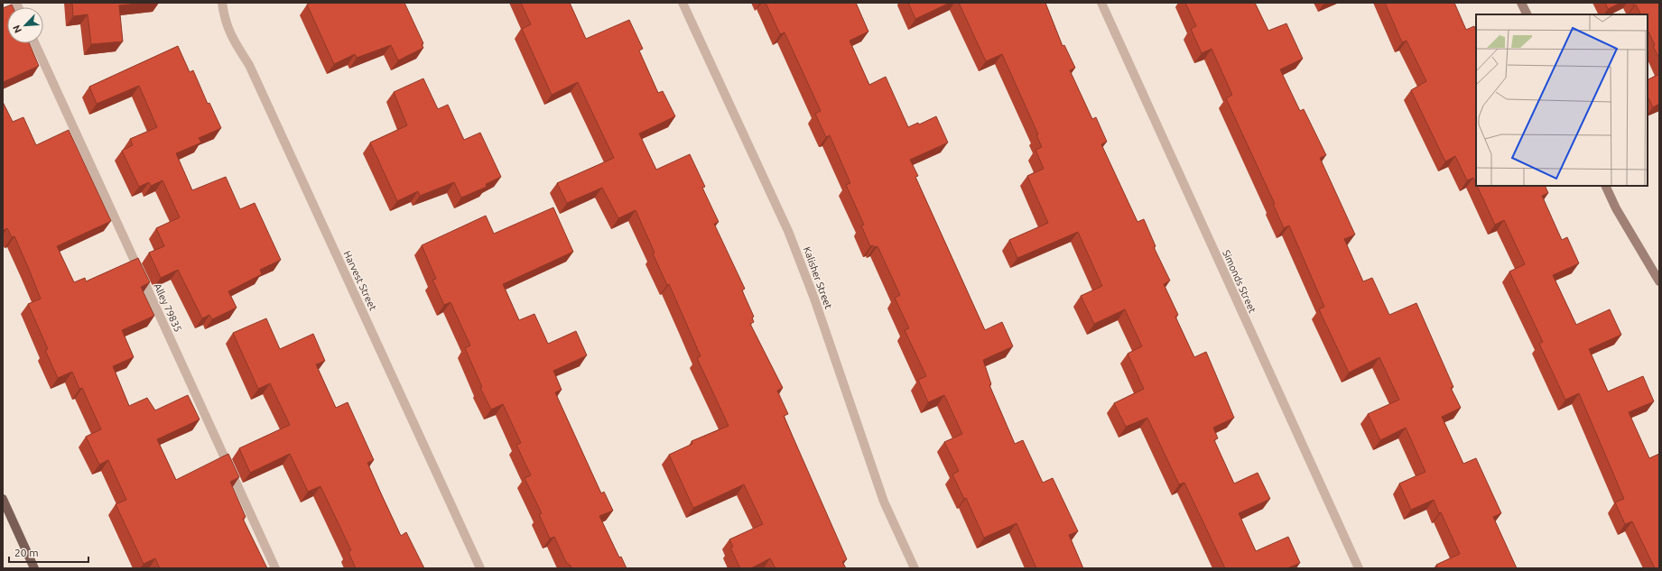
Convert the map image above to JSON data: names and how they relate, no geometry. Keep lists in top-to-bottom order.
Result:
{
  "streets": {
    "street": [
      "Kalisher Street",
      "Harvest Street",
      "Simonds Street",
      "Alley 79835"
    ]
  },
  "scale_bar": "20 m",
  "north": "bottom left"
}
